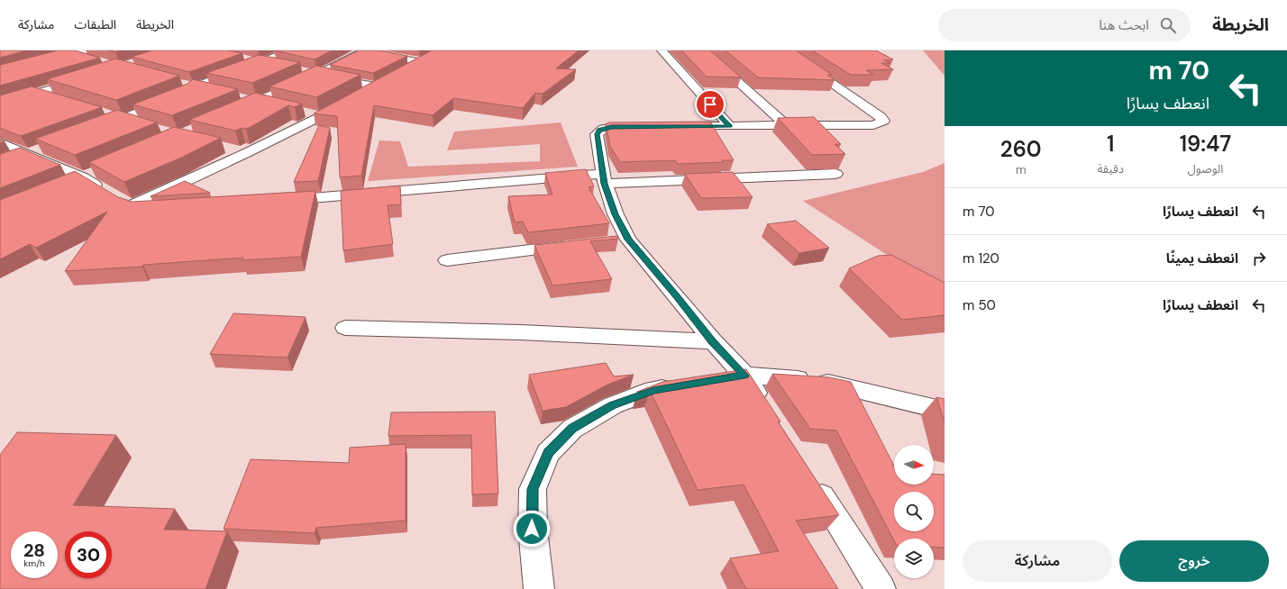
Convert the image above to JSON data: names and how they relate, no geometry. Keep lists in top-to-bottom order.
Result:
{
  "north": "right",
  "page": {
    "header": "الخريطة",
    "search": "ابحث هنا",
    "nav": ["الخريطة", "الطبقات", "مشاركة"],
    "turn": ["70 m", "انعطف يسارًا"],
    "eta": [
      "19:47",
      "الوصول",
      "1",
      "دقيقة",
      "260",
      "m"
    ],
    "list": [
      {
        "name": "انعطف يسارًا",
        "value": "70 m"
      },
      {
        "name": "انعطف يمينًا",
        "value": "120 m"
      },
      {
        "name": "انعطف يسارًا",
        "value": "50 m"
      }
    ],
    "speed": "28 km/h",
    "limit": "30",
    "buttons": ["خروج", "مشاركة"]
  }
}
